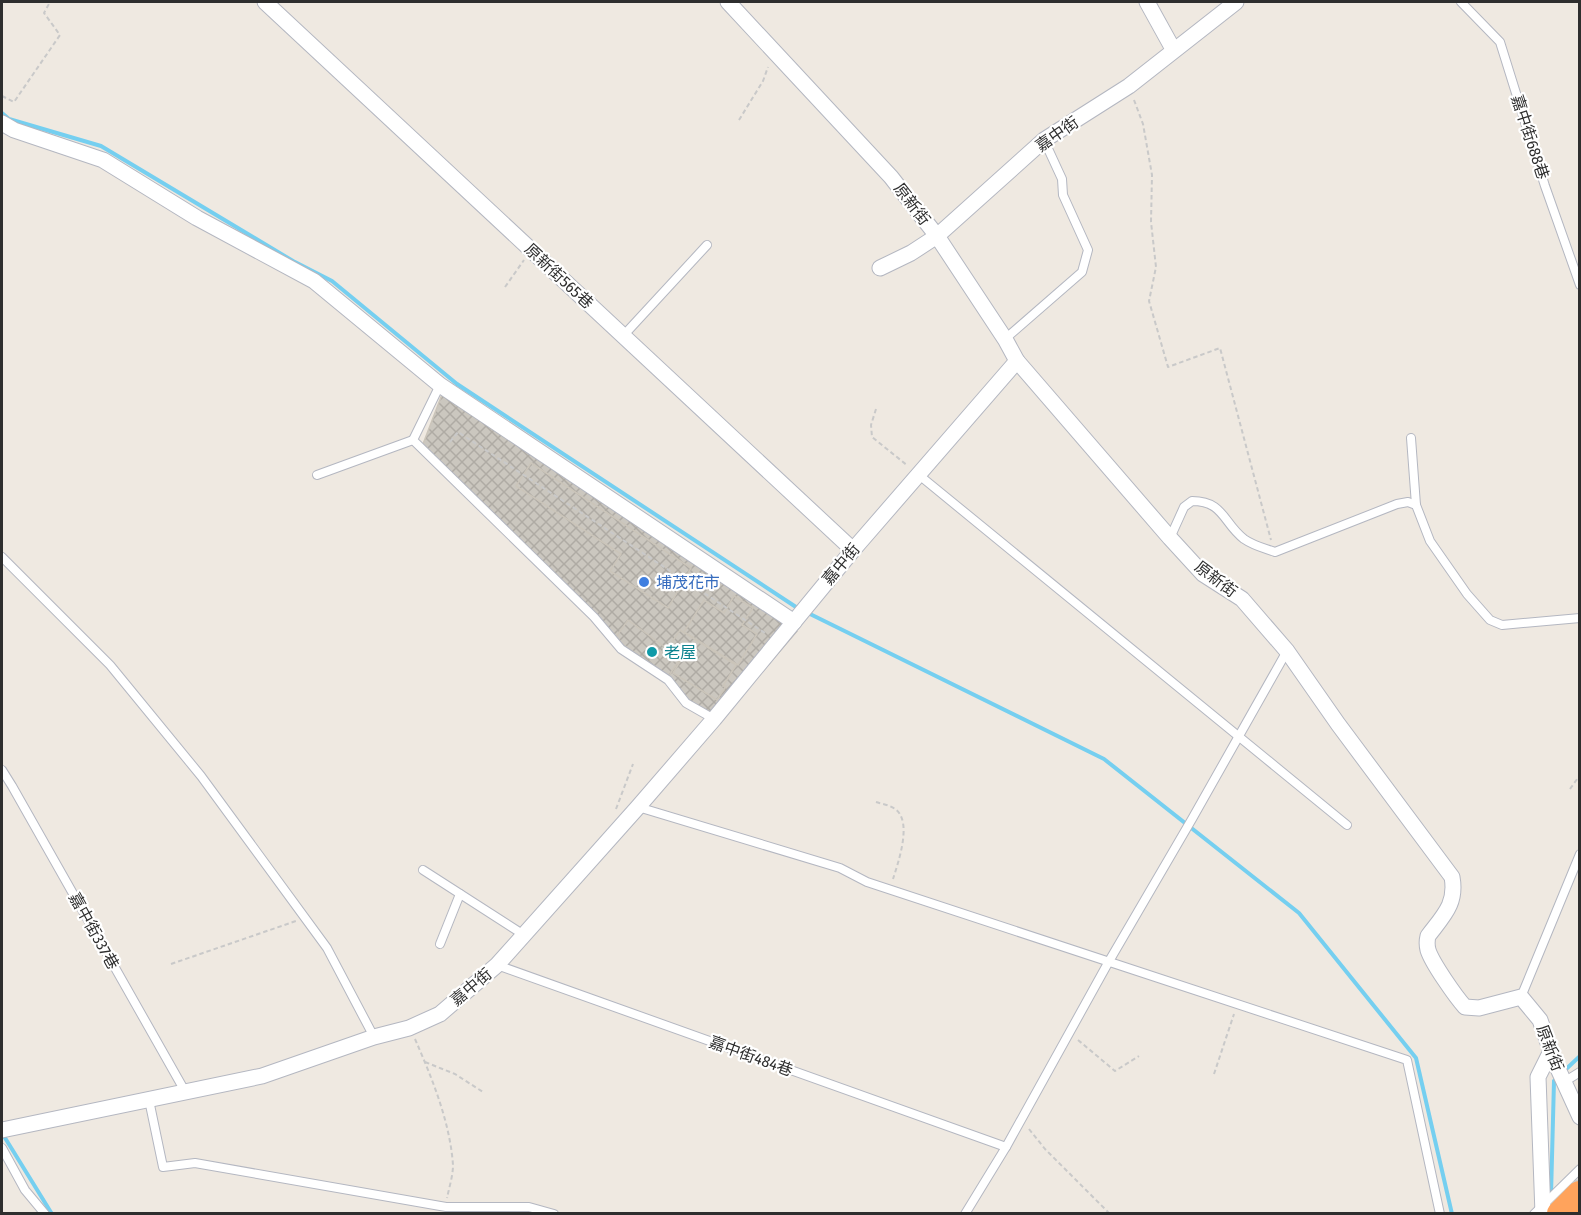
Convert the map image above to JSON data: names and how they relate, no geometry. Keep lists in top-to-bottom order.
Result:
{
  "streets": {
    "street": ["嘉中街", "原新街", "原新街565巷"],
    "lane": ["嘉中街688巷", "嘉中街337巷", "嘉中街484巷"]
  },
  "crossings": [
    ["嘉中街", "原新街"],
    ["嘉中街", "原新街565巷"],
    ["嘉中街", "嘉中街337巷"],
    ["嘉中街", "嘉中街484巷"]
  ],
  "places": ["埔茂花市", "老屋"]
}
